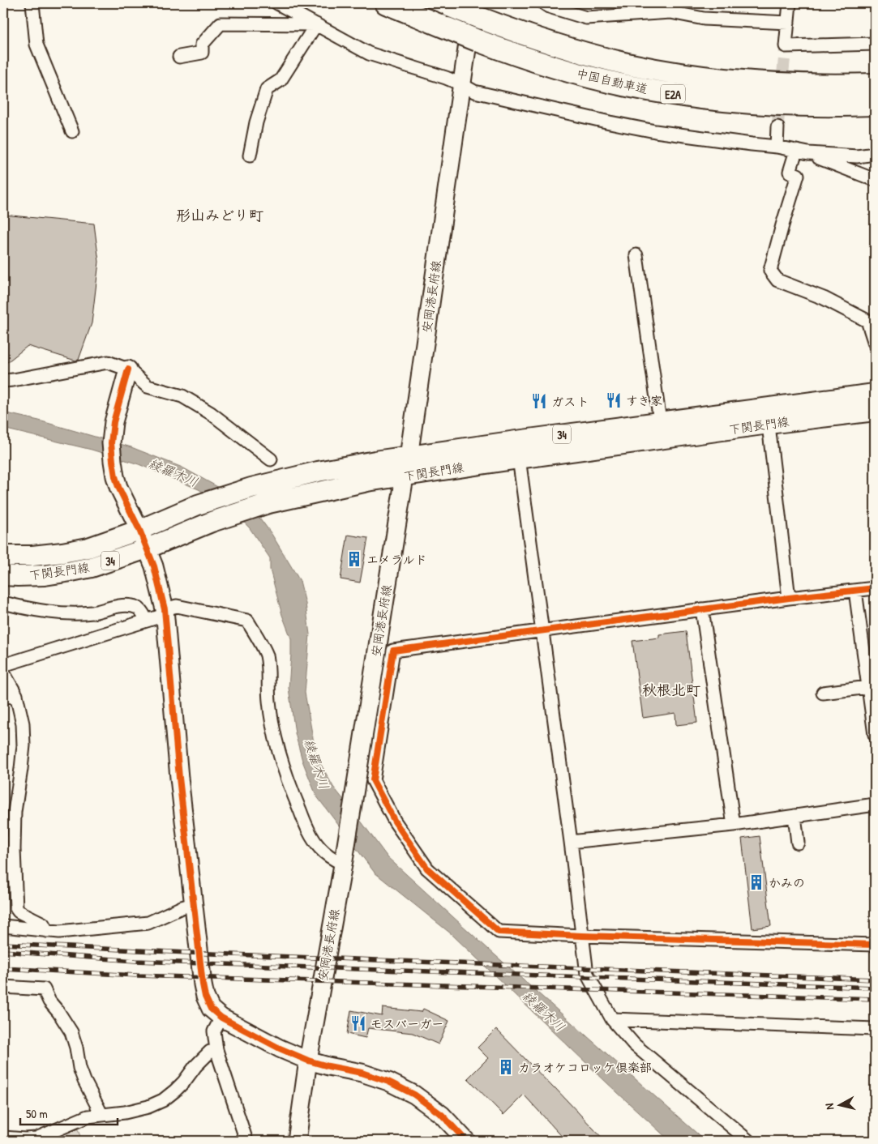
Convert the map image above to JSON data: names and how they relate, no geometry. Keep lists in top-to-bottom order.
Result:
{
  "streets": {
    "highway": ["中国自動車道", "E2A"],
    "main road": ["安岡港長府線", "下関長門線", "34"]
  },
  "crossings": [
    ["中国自動車道", "安岡港長府線"],
    ["安岡港長府線", "下関長門線"]
  ],
  "districts": ["形山みどり町", "秋根北町"],
  "water": ["綾羅木川"],
  "places": {
    "restaurant": ["すき家", "ガスト", "モスバーガー"],
    "building": ["エメラルド", "かみの", "カラオケコロッケ倶楽部"]
  },
  "scale_bar": "50 m",
  "north": "left"
}
